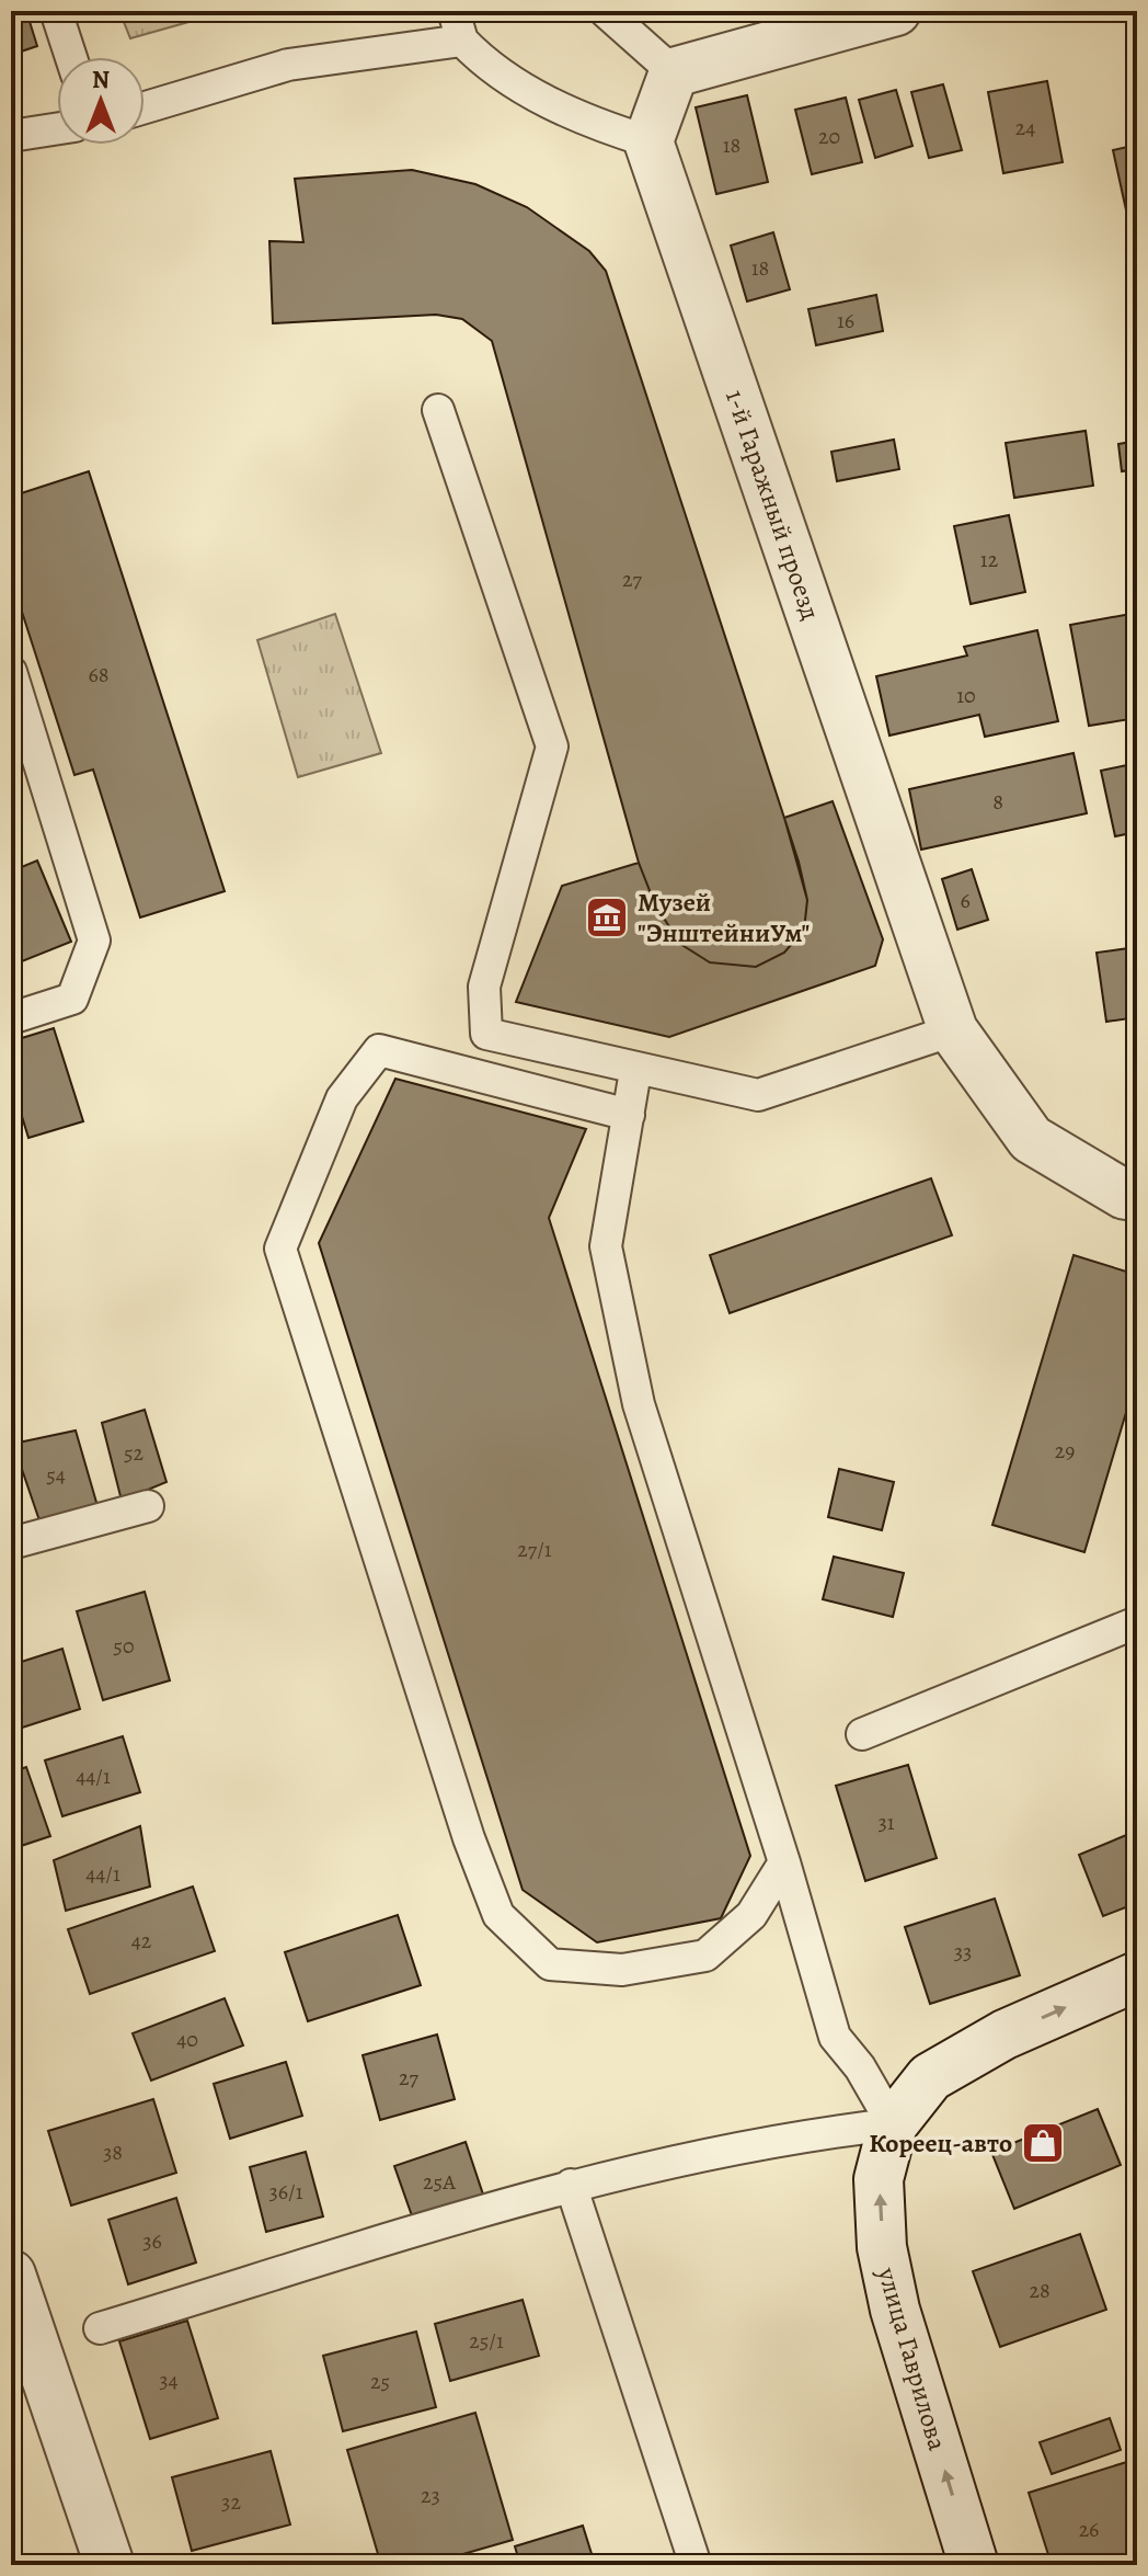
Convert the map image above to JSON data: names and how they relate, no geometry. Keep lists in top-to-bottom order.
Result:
{
  "streets": {
    "street": ["1-й Гаражный проезд", "улица Гаврилова"]
  },
  "one_way": ["улица Гаврилова"],
  "places": {
    "museum": ["Музей \"ЭнштейниУм\""],
    "shop": ["Кореец-авто"]
  },
  "house_numbers": [
    "24",
    "20",
    "18",
    "18",
    "16",
    "12",
    "27",
    "68",
    "10",
    "8",
    "6",
    "29",
    "52",
    "54",
    "27/1",
    "50",
    "44/1",
    "31",
    "44/1",
    "42",
    "33",
    "40",
    "27",
    "38",
    "25А",
    "36/1",
    "36",
    "28",
    "25/1",
    "34",
    "25",
    "23",
    "32",
    "26"
  ],
  "north": "top"
}
